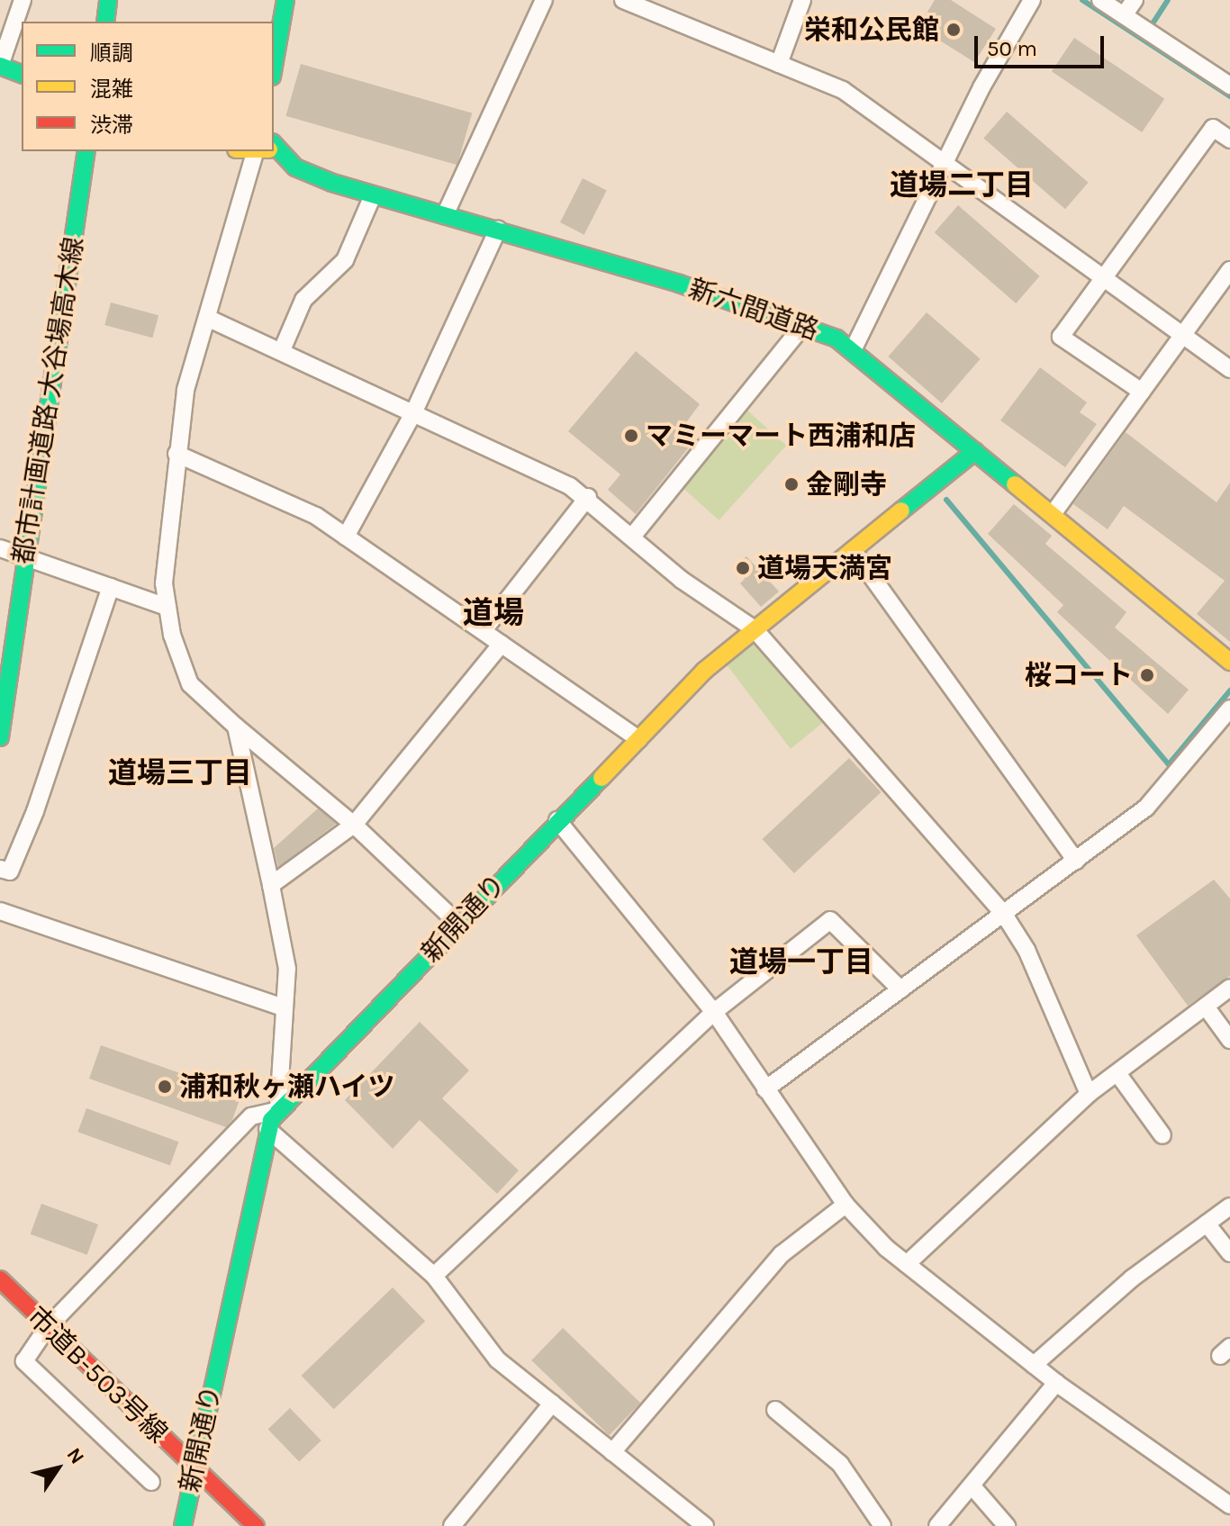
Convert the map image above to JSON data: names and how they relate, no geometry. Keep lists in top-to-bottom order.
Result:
{
  "streets": {
    "street": [
      "新六間道路",
      "都市計画道路 大谷場高木線",
      "新開通り",
      "市道B-503号線"
    ]
  },
  "crossings": [
    ["新六間道路", "新開通り"],
    ["新開通り", "市道B-503号線"]
  ],
  "districts": [
    "道場二丁目",
    "道場",
    "道場三丁目",
    "道場一丁目"
  ],
  "places": [
    "栄和公民館",
    "マミーマート西浦和店",
    "金剛寺",
    "道場天満宮",
    "桜コート",
    "浦和秋ヶ瀬ハイツ"
  ],
  "legend": ["順調", "混雑", "渋滞"],
  "scale_bar": "50 m",
  "north": "top right"
}
